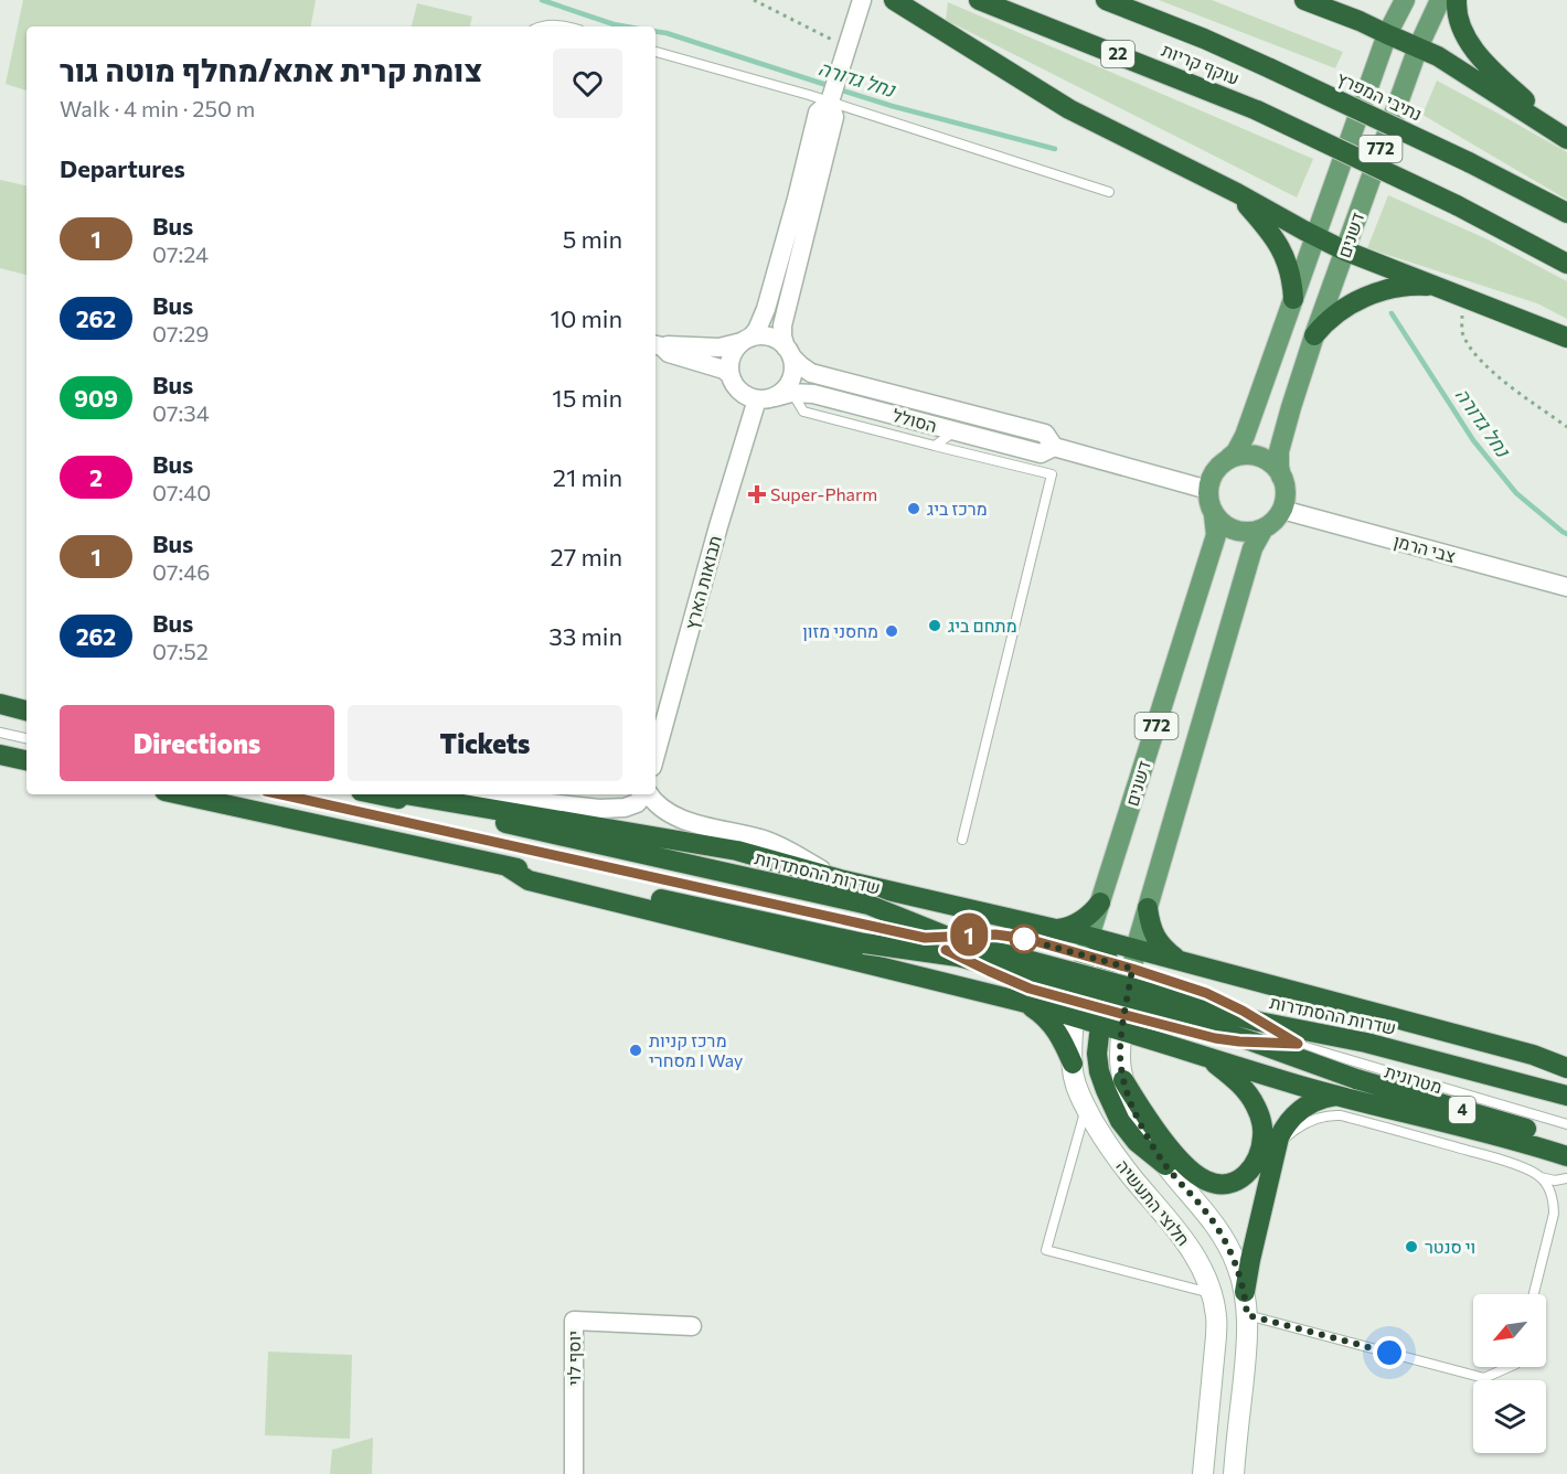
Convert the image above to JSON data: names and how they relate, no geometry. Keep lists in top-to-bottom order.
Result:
{
  "streets": {
    "highway": [
      "22",
      "עוקף קריות",
      "נתיבי המפרץ",
      "שדרות ההסתדרות",
      "4"
    ],
    "main road": ["772", "דשנים"],
    "street": [
      "הסולל",
      "צבי הרמן",
      "תבואות הארץ",
      "חלוצי התעשיה",
      "יוסף לוי"
    ],
    "lane": ["מטרונית"]
  },
  "crossings": [
    ["עוקף קריות", "נתיבי המפרץ"],
    ["772", "דשנים"],
    ["772", "הסולל"],
    ["772", "צבי הרמן"],
    ["772", "מטרונית"],
    ["772", "חלוצי התעשיה"],
    ["דשנים", "הסולל"],
    ["דשנים", "צבי הרמן"],
    ["דשנים", "חלוצי התעשיה"],
    ["הסולל", "צבי הרמן"],
    ["הסולל", "תבואות הארץ"],
    ["מטרונית", "חלוצי התעשיה"]
  ],
  "water": ["נחל גדורה"],
  "places": {
    "health": ["Super-Pharm"],
    "other": [
      "מרכז ביג",
      "מתחם ביג",
      "מחסני מזון",
      "מרכז קניות מסחרי I Way",
      "וי סנטר"
    ]
  },
  "lines": ["bus line 1"],
  "north": "bottom left",
  "page": {
    "on_map": "1",
    "heading": [
      ["צומת קרית אתא/מחלף מוטה גור", "Walk · 4 min · 250 m"],
      "Departures"
    ],
    "list": [
      {
        "mark": "1",
        "name": "Bus",
        "note": "07:24",
        "value": "5 min"
      },
      {
        "mark": "262",
        "name": "Bus",
        "note": "07:29",
        "value": "10 min"
      },
      {
        "mark": "909",
        "name": "Bus",
        "note": "07:34",
        "value": "15 min"
      },
      {
        "mark": "2",
        "name": "Bus",
        "note": "07:40",
        "value": "21 min"
      },
      {
        "mark": "1",
        "name": "Bus",
        "note": "07:46",
        "value": "27 min"
      },
      {
        "mark": "262",
        "name": "Bus",
        "note": "07:52",
        "value": "33 min"
      }
    ],
    "buttons": ["Directions", "Tickets"]
  }
}
